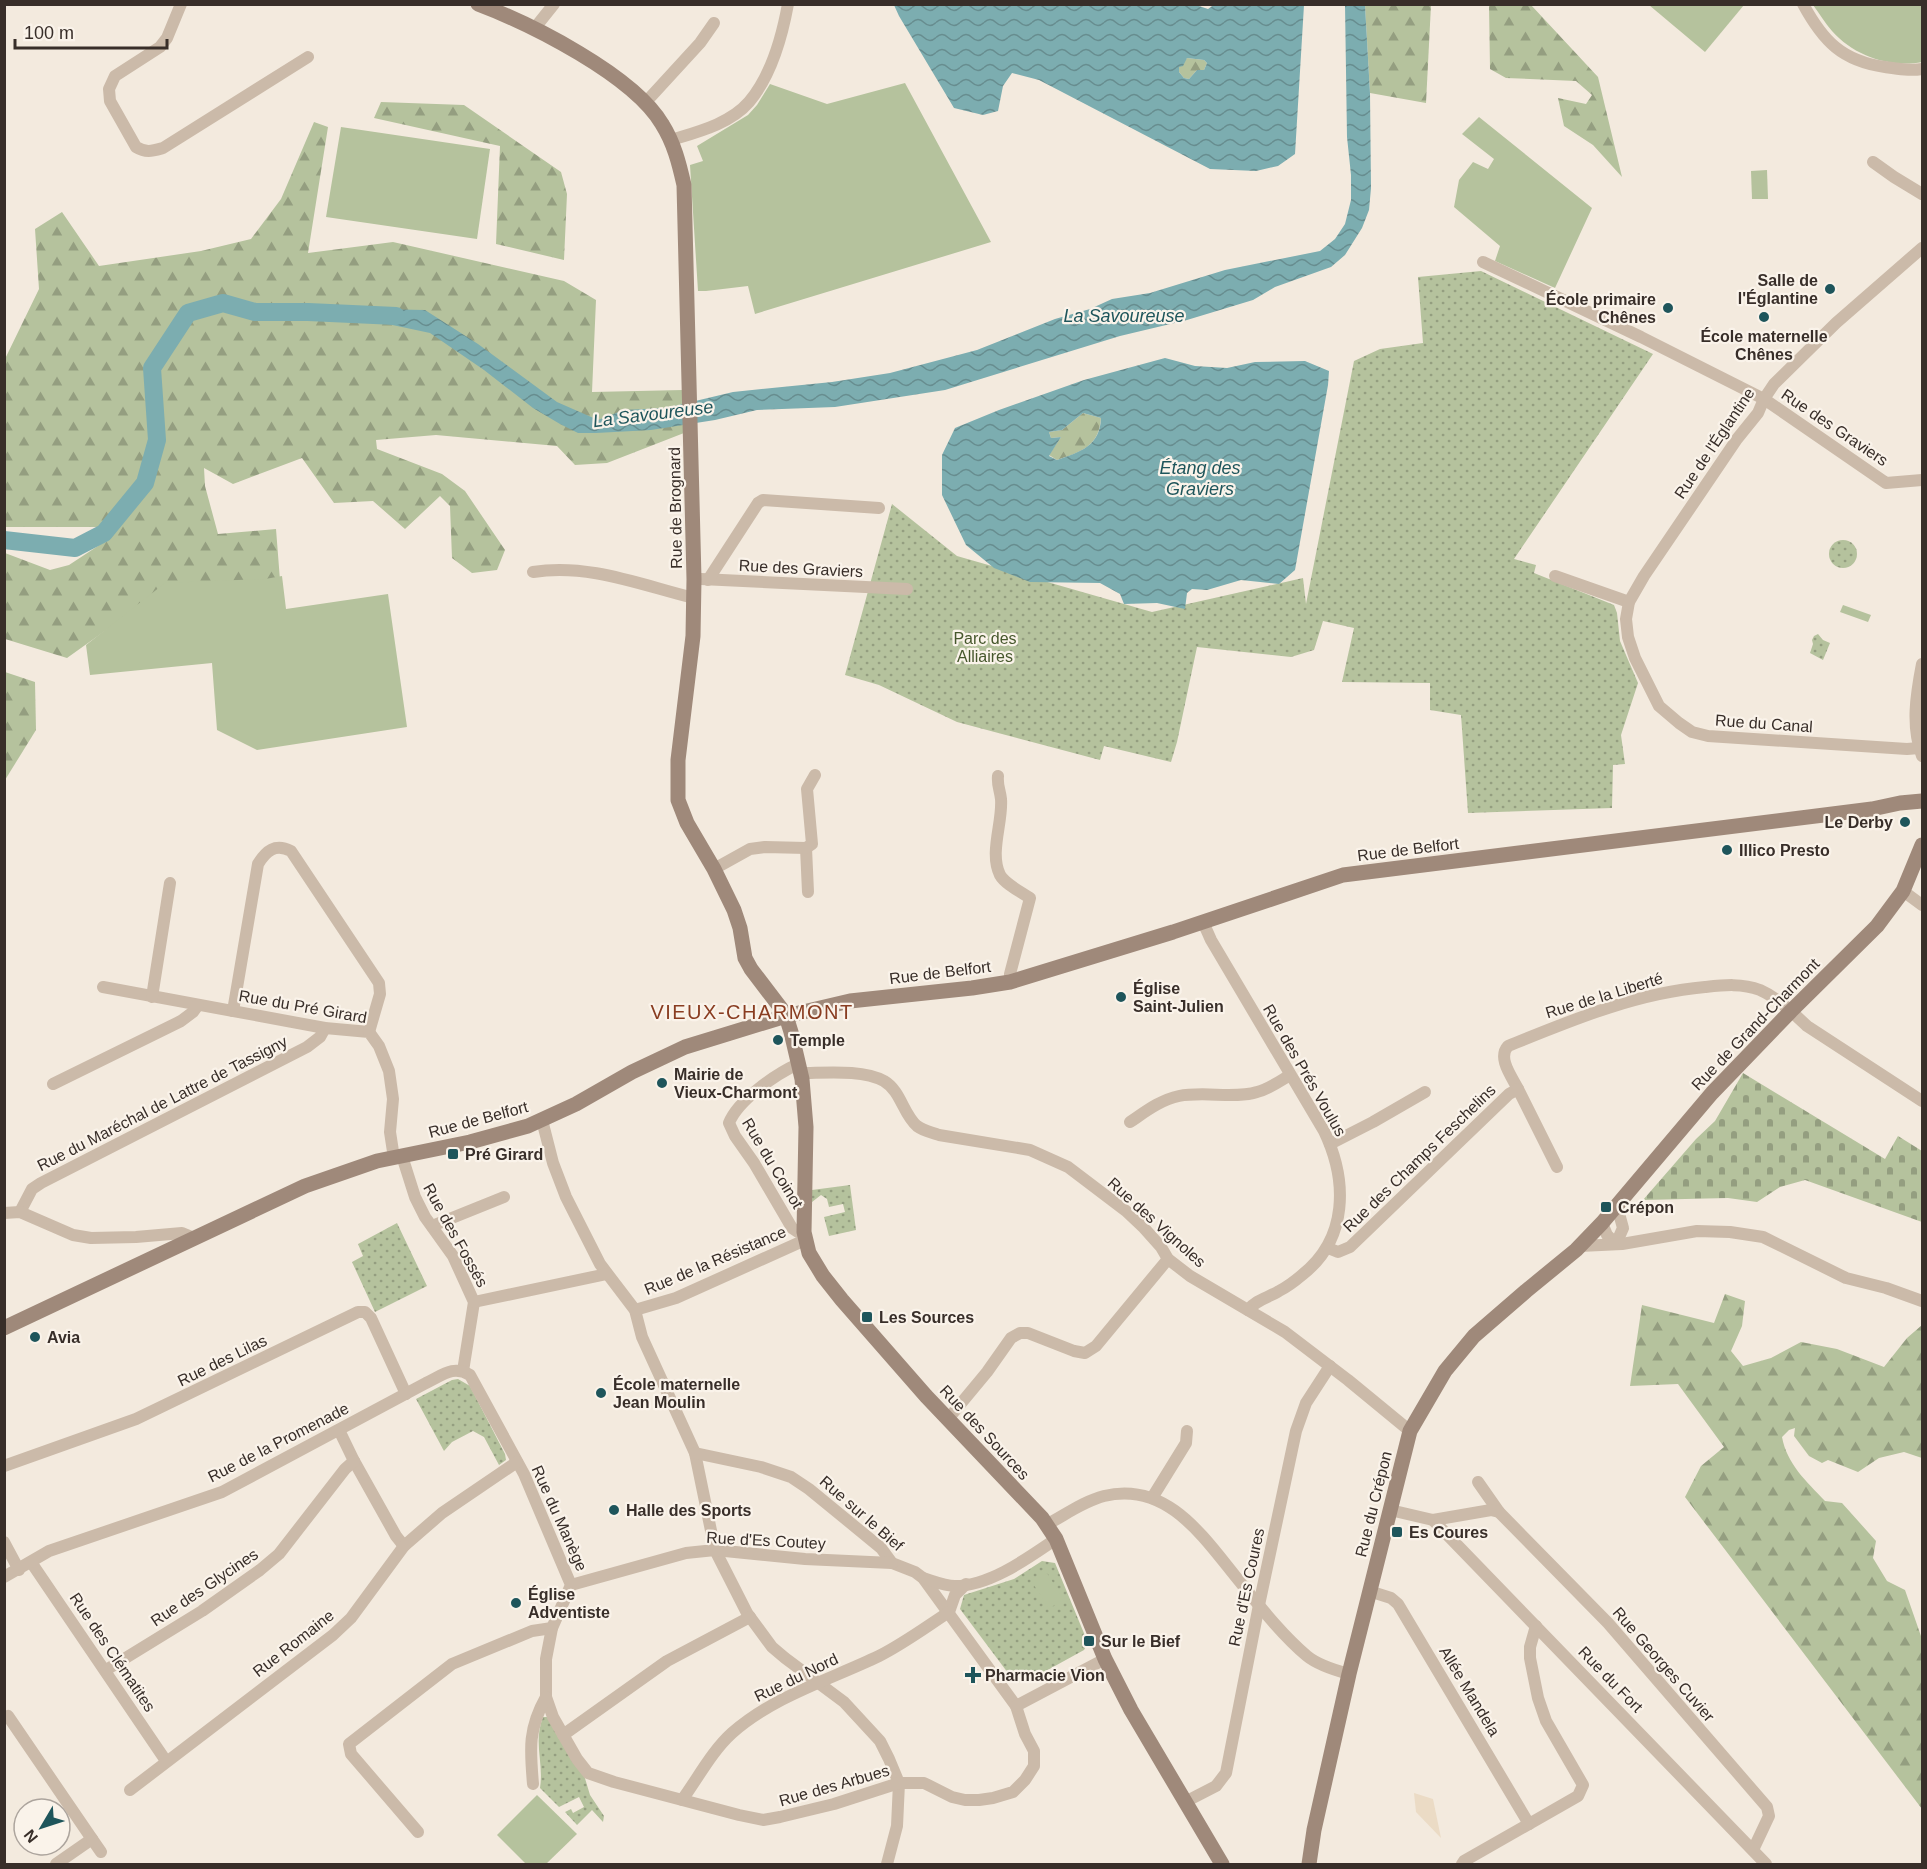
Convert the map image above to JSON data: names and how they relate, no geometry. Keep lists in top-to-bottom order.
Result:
{
  "streets": {
    "street": [
      "Rue des Graviers",
      "Rue de l'Églantine",
      "Rue de Brognard",
      "Rue du Canal",
      "Rue de Belfort",
      "Rue de la Liberté",
      "Rue du Pré Girard",
      "Rue de Grand-Charmont",
      "Rue des Prés Voulus",
      "Rue du Maréchal de Lattre de Tassigny",
      "Rue des Champs Feschelins",
      "Rue du Coinot",
      "Rue des Vignoles",
      "Rue des Fossés",
      "Rue de la Résistance",
      "Rue des Lilas",
      "Rue des Sources",
      "Rue de la Promenade",
      "Rue du Crépon",
      "Rue sur le Bief",
      "Rue du Manège",
      "Rue d'Es Coutey",
      "Rue des Glycines",
      "Rue d'Es Coures",
      "Rue Romaine",
      "Rue des Clématites",
      "Rue Georges Cuvier",
      "Rue du Nord",
      "Rue du Fort",
      "Allée Mandela",
      "Rue des Arbues"
    ]
  },
  "crossings": [
    ["Rue des Graviers", "Rue de l'Églantine"],
    ["Rue des Graviers", "Rue de Brognard"],
    ["Rue de l'Églantine", "Rue du Canal"],
    ["Rue de Brognard", "Rue de Belfort"],
    ["Rue de Brognard", "Rue des Sources"],
    ["Rue de Belfort", "Rue du Pré Girard"],
    ["Rue de Belfort", "Rue des Prés Voulus"],
    ["Rue de Belfort", "Rue des Fossés"],
    ["Rue de Belfort", "Rue de la Résistance"],
    ["Rue de Belfort", "Rue des Sources"],
    ["Rue de la Liberté", "Rue de Grand-Charmont"],
    ["Rue de la Liberté", "Rue des Champs Feschelins"],
    ["Rue du Pré Girard", "Rue du Maréchal de Lattre de Tassigny"],
    ["Rue du Pré Girard", "Rue des Fossés"],
    ["Rue de Grand-Charmont", "Rue du Crépon"],
    ["Rue des Prés Voulus", "Rue des Champs Feschelins"],
    ["Rue des Prés Voulus", "Rue des Vignoles"],
    ["Rue du Coinot", "Rue des Vignoles"],
    ["Rue du Coinot", "Rue de la Résistance"],
    ["Rue du Coinot", "Rue des Sources"],
    ["Rue des Vignoles", "Rue des Sources"],
    ["Rue des Vignoles", "Rue du Crépon"],
    ["Rue des Vignoles", "Rue d'Es Coures"],
    ["Rue des Fossés", "Rue de la Résistance"],
    ["Rue de la Résistance", "Rue des Sources"],
    ["Rue des Lilas", "Rue de la Promenade"],
    ["Rue des Sources", "Rue d'Es Coures"],
    ["Rue de la Promenade", "Rue du Manège"],
    ["Rue de la Promenade", "Rue des Clématites"],
    ["Rue du Crépon", "Allée Mandela"],
    ["Rue sur le Bief", "Rue d'Es Coutey"],
    ["Rue sur le Bief", "Rue du Nord"],
    ["Rue sur le Bief", "Rue des Arbues"],
    ["Rue du Manège", "Rue d'Es Coutey"],
    ["Rue du Manège", "Rue Romaine"],
    ["Rue du Manège", "Rue des Arbues"],
    ["Rue des Glycines", "Rue des Clématites"],
    ["Rue Romaine", "Rue des Clématites"],
    ["Rue Georges Cuvier", "Rue du Fort"],
    ["Rue du Nord", "Rue des Arbues"]
  ],
  "districts": ["VIEUX-CHARMONT"],
  "water": ["La Savoureuse", "Étang des Graviers"],
  "parks": ["Parc des Alliaires"],
  "places": {
    "other": [
      "Salle de l'Églantine",
      "École primaire Chênes",
      "École maternelle Chênes",
      "Le Derby",
      "Illico Presto",
      "Église Saint-Julien",
      "Temple",
      "Mairie de Vieux-Charmont",
      "Avia",
      "École maternelle Jean Moulin",
      "Halle des Sports",
      "Église Adventiste"
    ],
    "transit": [
      "Pré Girard",
      "Crépon",
      "Les Sources",
      "Es Coures",
      "Sur le Bief"
    ],
    "health": ["Pharmacie Vion"]
  },
  "scale_bar": "100 m",
  "north": "bottom left"
}
